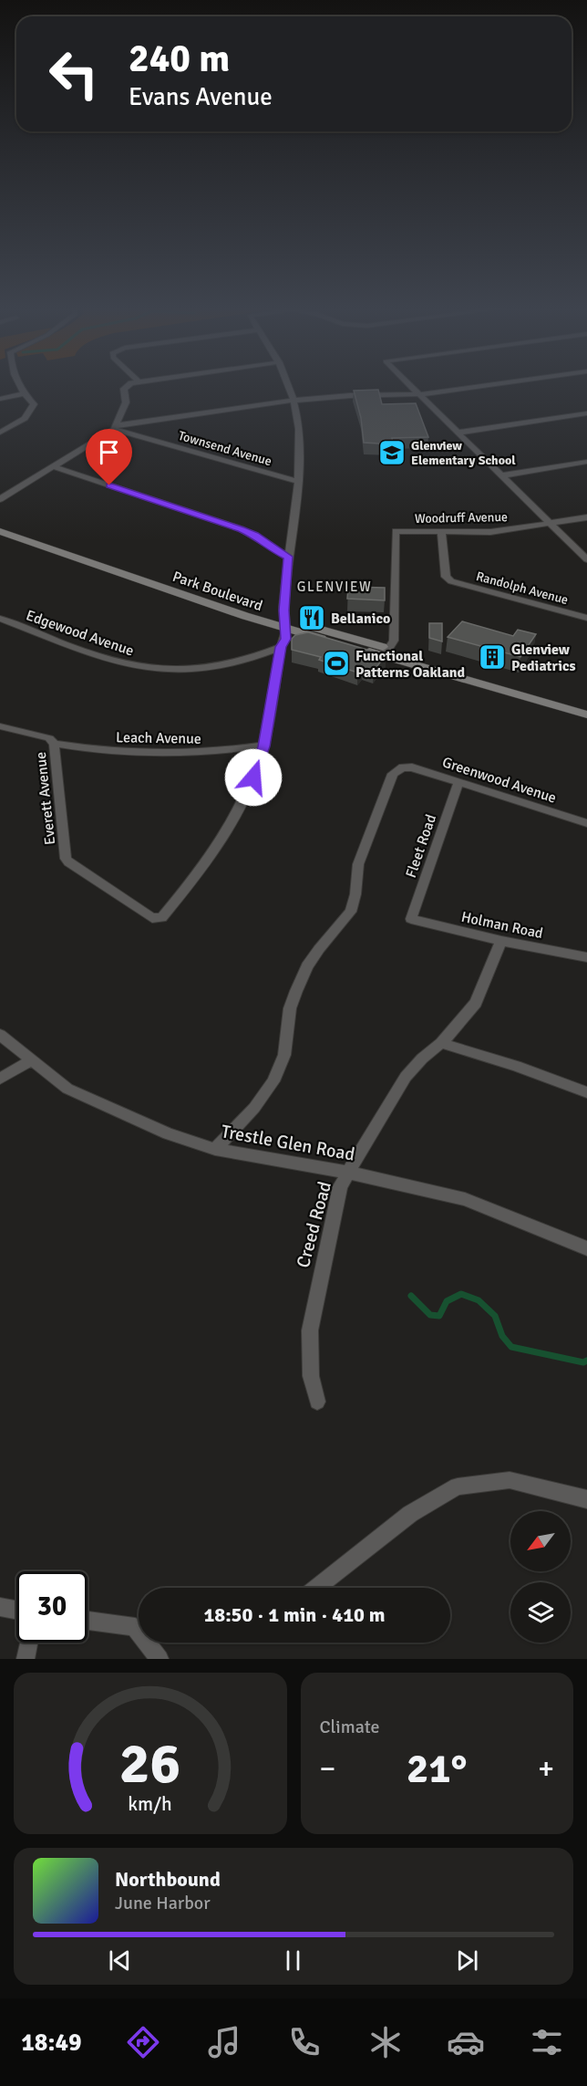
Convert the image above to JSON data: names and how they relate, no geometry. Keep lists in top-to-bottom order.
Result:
{
  "streets": {
    "main road": ["Park Boulevard"],
    "street": [
      "Townsend Avenue",
      "Woodruff Avenue",
      "Randolph Avenue",
      "Edgewood Avenue",
      "Leach Avenue",
      "Greenwood Avenue",
      "Everett Avenue",
      "Fleet Road",
      "Holman Road",
      "Trestle Glen Road",
      "Creed Road"
    ]
  },
  "crossings": [
    ["Woodruff Avenue", "Randolph Avenue"],
    ["Woodruff Avenue", "Park Boulevard"],
    ["Leach Avenue", "Everett Avenue"],
    ["Greenwood Avenue", "Fleet Road"],
    ["Greenwood Avenue", "Trestle Glen Road"],
    ["Fleet Road", "Holman Road"],
    ["Holman Road", "Creed Road"],
    ["Trestle Glen Road", "Creed Road"]
  ],
  "districts": ["GLENVIEW"],
  "places": {
    "school or university": ["Glenview Elementary School"],
    "restaurant": ["Bellanico"],
    "building": ["Glenview Pediatrics"],
    "sports": ["Functional Patterns Oakland"]
  },
  "north": "bottom left",
  "page": {
    "turn": ["240 m", "Evans Avenue"],
    "limit": "30",
    "trip": "18:50 · 1 min · 410 m",
    "tile": "Climate",
    "heat": ["−", "21°", "+"],
    "song": ["Northbound", "June Harbor"],
    "tabs": "18:49",
    "gauge": ["26", "km/h"]
  }
}
